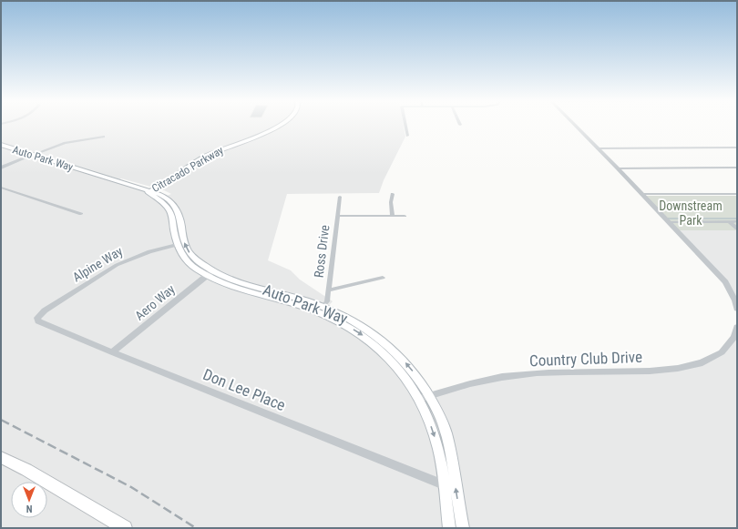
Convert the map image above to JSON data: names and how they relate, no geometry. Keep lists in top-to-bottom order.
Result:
{
  "streets": {
    "main road": ["Auto Park Way", "Citracado Parkway"],
    "street": [
      "Ross Drive",
      "Alpine Way",
      "Aero Way",
      "Country Club Drive",
      "Don Lee Place"
    ]
  },
  "crossings": [
    ["Auto Park Way", "Citracado Parkway"],
    ["Auto Park Way", "Ross Drive"],
    ["Auto Park Way", "Alpine Way"],
    ["Auto Park Way", "Aero Way"],
    ["Auto Park Way", "Country Club Drive"],
    ["Auto Park Way", "Don Lee Place"],
    ["Alpine Way", "Don Lee Place"],
    ["Aero Way", "Don Lee Place"]
  ],
  "parks": ["Downstream Park"],
  "north": "bottom"
}
